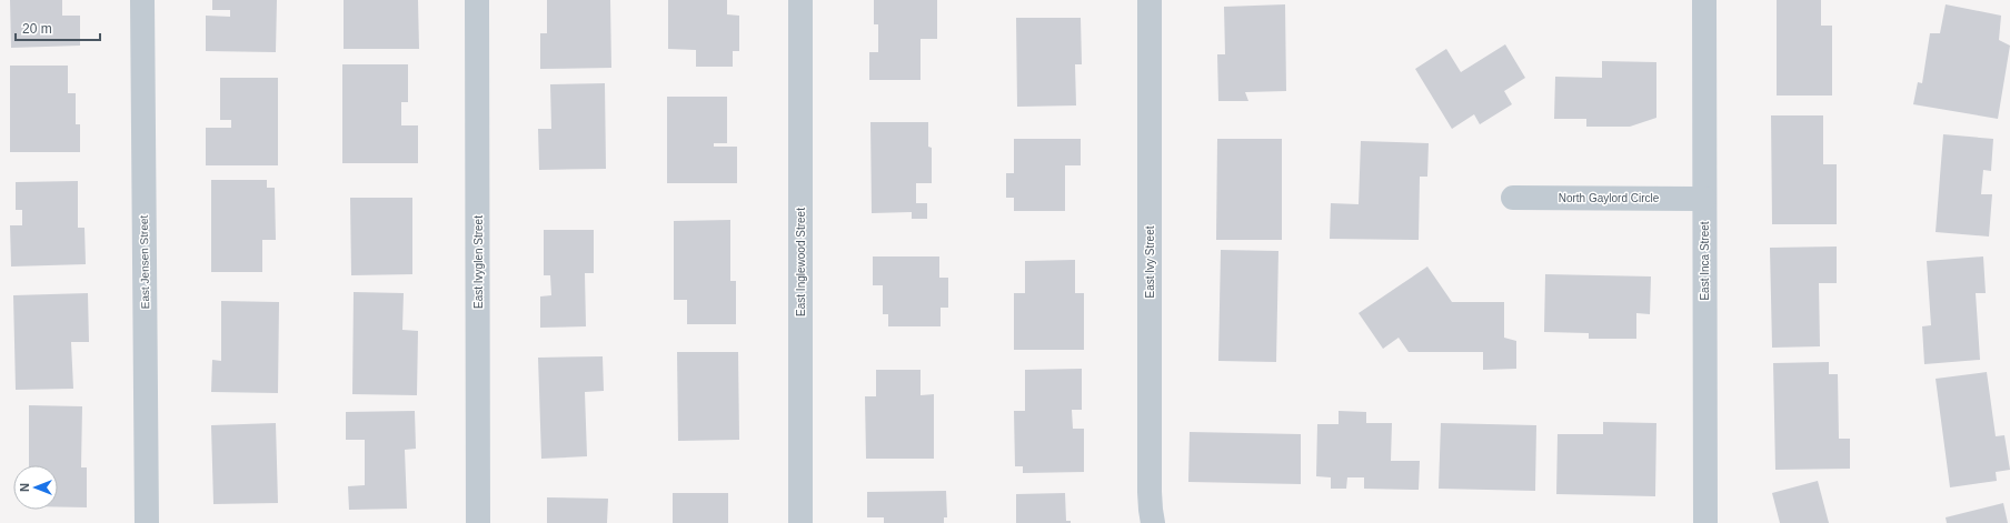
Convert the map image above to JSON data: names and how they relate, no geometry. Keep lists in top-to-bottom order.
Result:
{
  "streets": {
    "street": [
      "North Gaylord Circle",
      "East Inca Street",
      "East Jensen Street",
      "East Ivyglen Street",
      "East Inglewood Street",
      "East Ivy Street"
    ]
  },
  "crossings": [
    ["North Gaylord Circle", "East Inca Street"]
  ],
  "scale_bar": "20 m",
  "north": "left"
}
